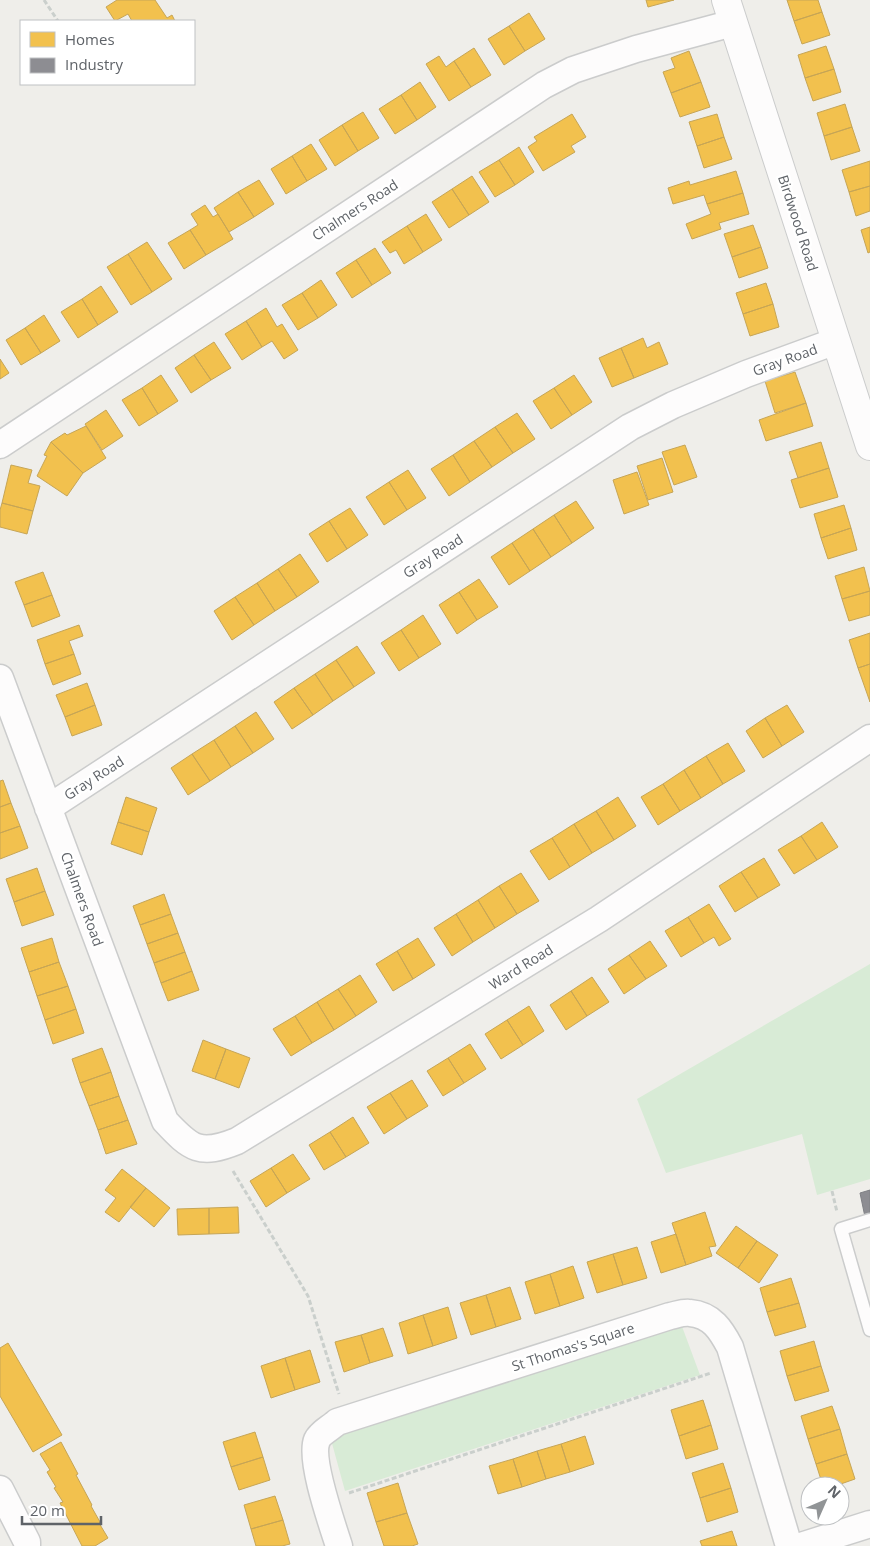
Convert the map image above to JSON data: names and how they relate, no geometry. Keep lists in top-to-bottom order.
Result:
{
  "streets": {
    "street": [
      "Chalmers Road",
      "Birdwood Road",
      "Gray Road",
      "Ward Road",
      "St Thomas's Square"
    ]
  },
  "crossings": [
    ["Chalmers Road", "Birdwood Road"],
    ["Chalmers Road", "Gray Road"],
    ["Chalmers Road", "Ward Road"],
    ["Birdwood Road", "Gray Road"]
  ],
  "legend": ["Homes", "Industry"],
  "scale_bar": "20 m",
  "north": "top right"
}
